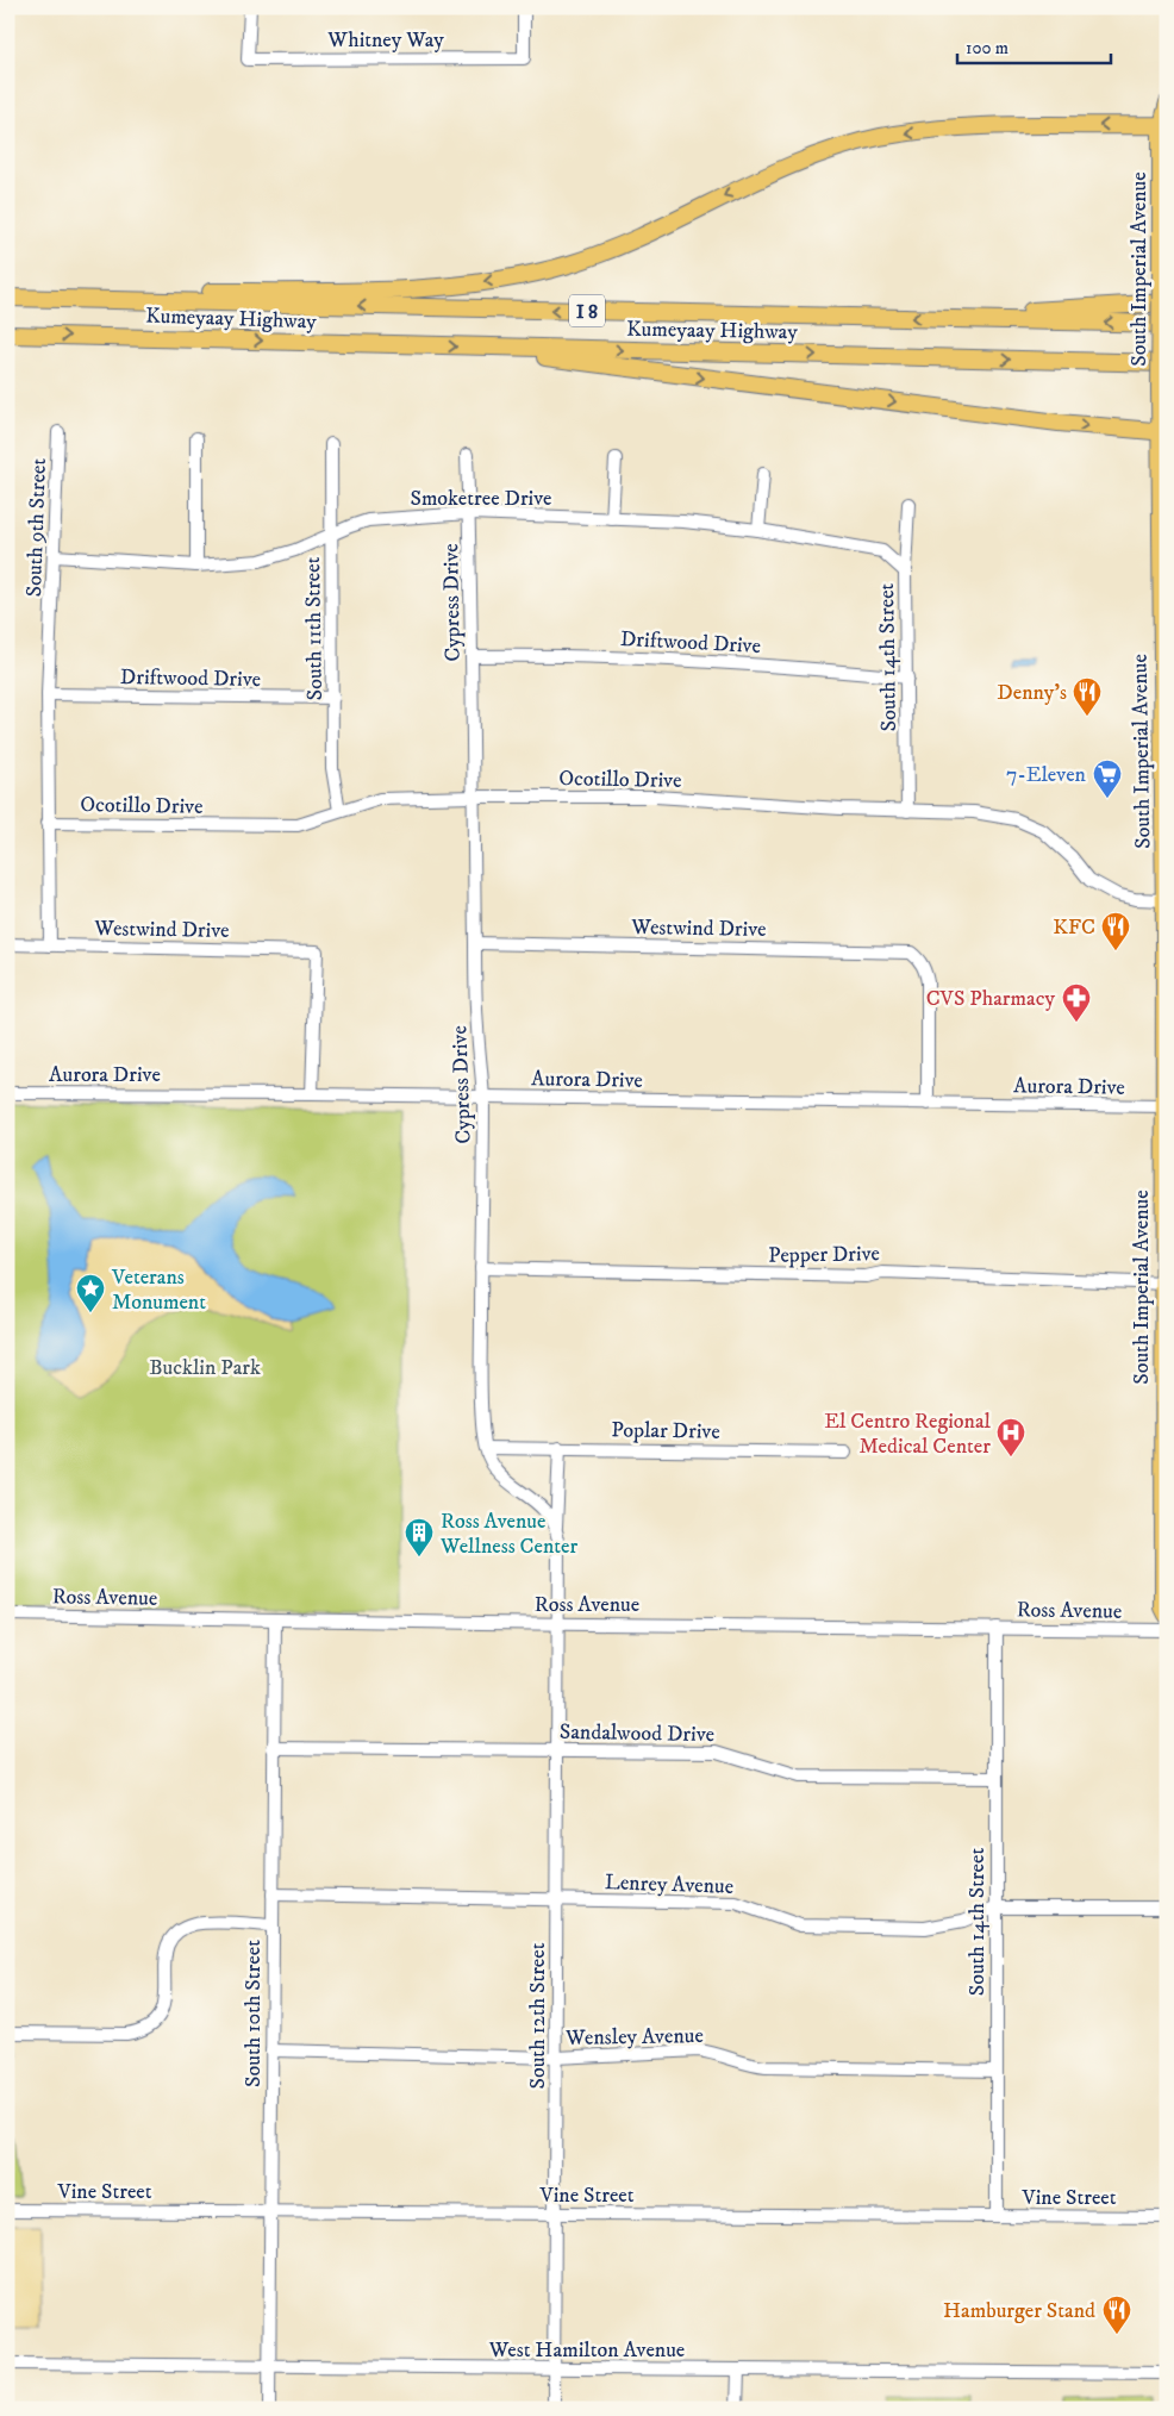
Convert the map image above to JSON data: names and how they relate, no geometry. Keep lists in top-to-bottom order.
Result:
{
  "streets": {
    "highway": ["South Imperial Avenue", "I 8", "Kumeyaay Highway"],
    "street": [
      "Whitney Way",
      "Smoketree Drive",
      "South 9th Street",
      "Cypress Drive",
      "South 11th Street",
      "Driftwood Drive",
      "South 14th Street",
      "Ocotillo Drive",
      "Westwind Drive",
      "Aurora Drive",
      "Pepper Drive",
      "Poplar Drive",
      "Ross Avenue",
      "Sandalwood Drive",
      "Lenrey Avenue",
      "South 10th Street",
      "South 12th Street",
      "Wensley Avenue",
      "Vine Street",
      "West Hamilton Avenue"
    ]
  },
  "crossings": [
    ["South Imperial Avenue", "Ocotillo Drive"],
    ["South Imperial Avenue", "Aurora Drive"],
    ["South Imperial Avenue", "Pepper Drive"],
    ["Smoketree Drive", "South 9th Street"],
    ["Smoketree Drive", "Cypress Drive"],
    ["Smoketree Drive", "South 11th Street"],
    ["Smoketree Drive", "South 14th Street"],
    ["South 9th Street", "Driftwood Drive"],
    ["South 9th Street", "Ocotillo Drive"],
    ["South 9th Street", "Westwind Drive"],
    ["Cypress Drive", "Driftwood Drive"],
    ["Cypress Drive", "Ocotillo Drive"],
    ["Cypress Drive", "Westwind Drive"],
    ["Cypress Drive", "Aurora Drive"],
    ["Cypress Drive", "Pepper Drive"],
    ["Cypress Drive", "Poplar Drive"],
    ["South 11th Street", "Driftwood Drive"],
    ["South 11th Street", "Ocotillo Drive"],
    ["Driftwood Drive", "South 14th Street"],
    ["South 14th Street", "Ocotillo Drive"],
    ["South 14th Street", "Ross Avenue"],
    ["South 14th Street", "Sandalwood Drive"],
    ["South 14th Street", "Lenrey Avenue"],
    ["South 14th Street", "Wensley Avenue"],
    ["South 14th Street", "Vine Street"],
    ["Westwind Drive", "Aurora Drive"],
    ["Ross Avenue", "South 10th Street"],
    ["Ross Avenue", "South 12th Street"],
    ["Sandalwood Drive", "South 10th Street"],
    ["Sandalwood Drive", "South 12th Street"],
    ["Lenrey Avenue", "South 10th Street"],
    ["Lenrey Avenue", "South 12th Street"],
    ["South 10th Street", "Wensley Avenue"],
    ["South 10th Street", "Vine Street"],
    ["South 10th Street", "West Hamilton Avenue"],
    ["South 12th Street", "Wensley Avenue"],
    ["South 12th Street", "Vine Street"],
    ["South 12th Street", "West Hamilton Avenue"]
  ],
  "parks": ["Bucklin Park"],
  "places": {
    "restaurant": ["Denny's", "KFC", "Hamburger Stand"],
    "supermarket": ["7-Eleven"],
    "pharmacy": ["CVS Pharmacy"],
    "place": ["Veterans Monument"],
    "hospital": ["El Centro Regional Medical Center"],
    "building": ["Ross Avenue Wellness Center"]
  },
  "scale_bar": "100 m"
}
